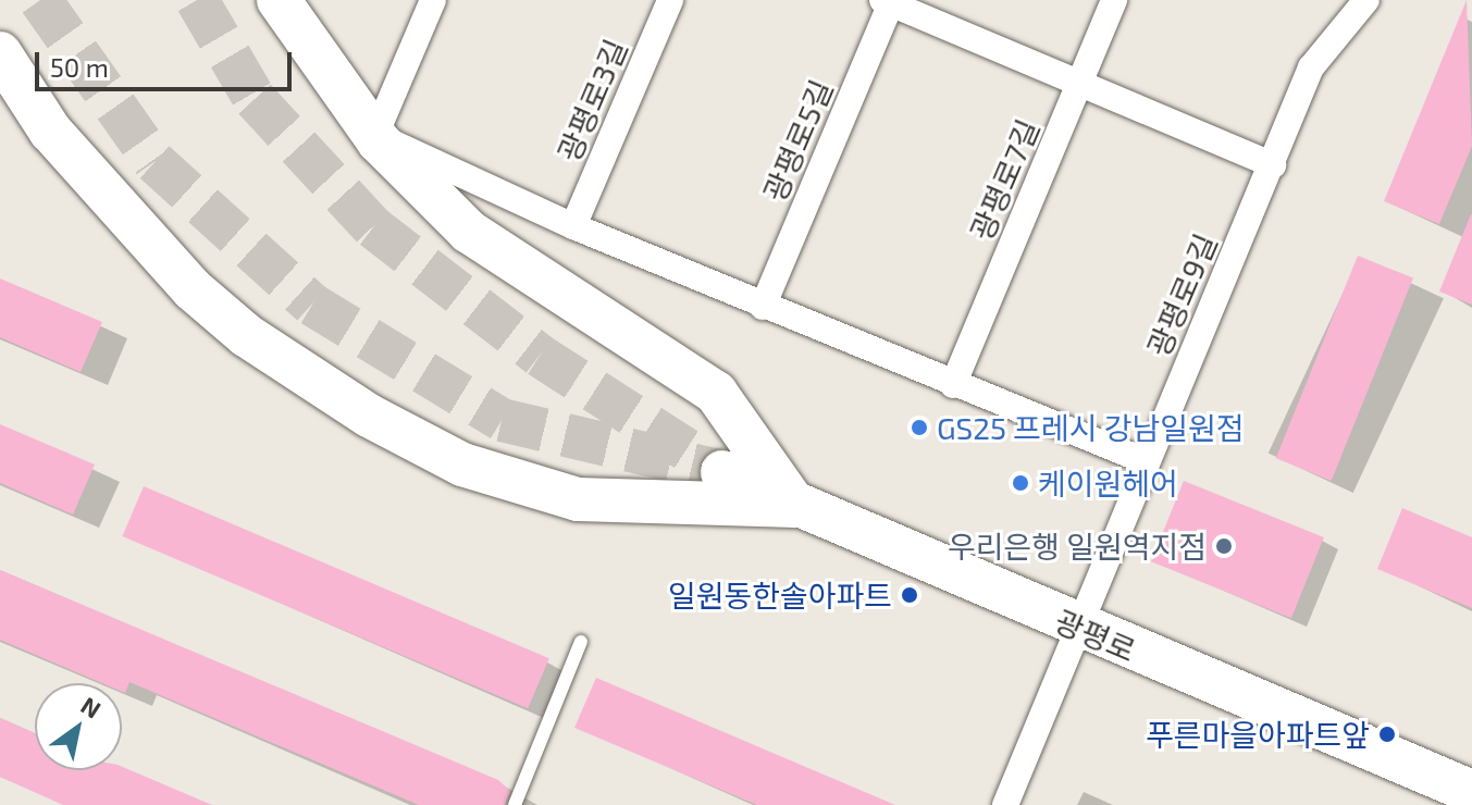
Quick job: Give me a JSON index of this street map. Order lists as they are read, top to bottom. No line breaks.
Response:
{"streets":{"main road":["광평로"],"street":["광평로3길","광평로5길","광평로7길","광평로9길"]},"crossings":[["광평로9길","광평로"]],"places":["GS25 프레시 강남일원점","케이원헤어","우리은행 일원역지점","일원동한솔아파트","푸른마을아파트앞"],"scale_bar":"50 m","north":"top right"}
